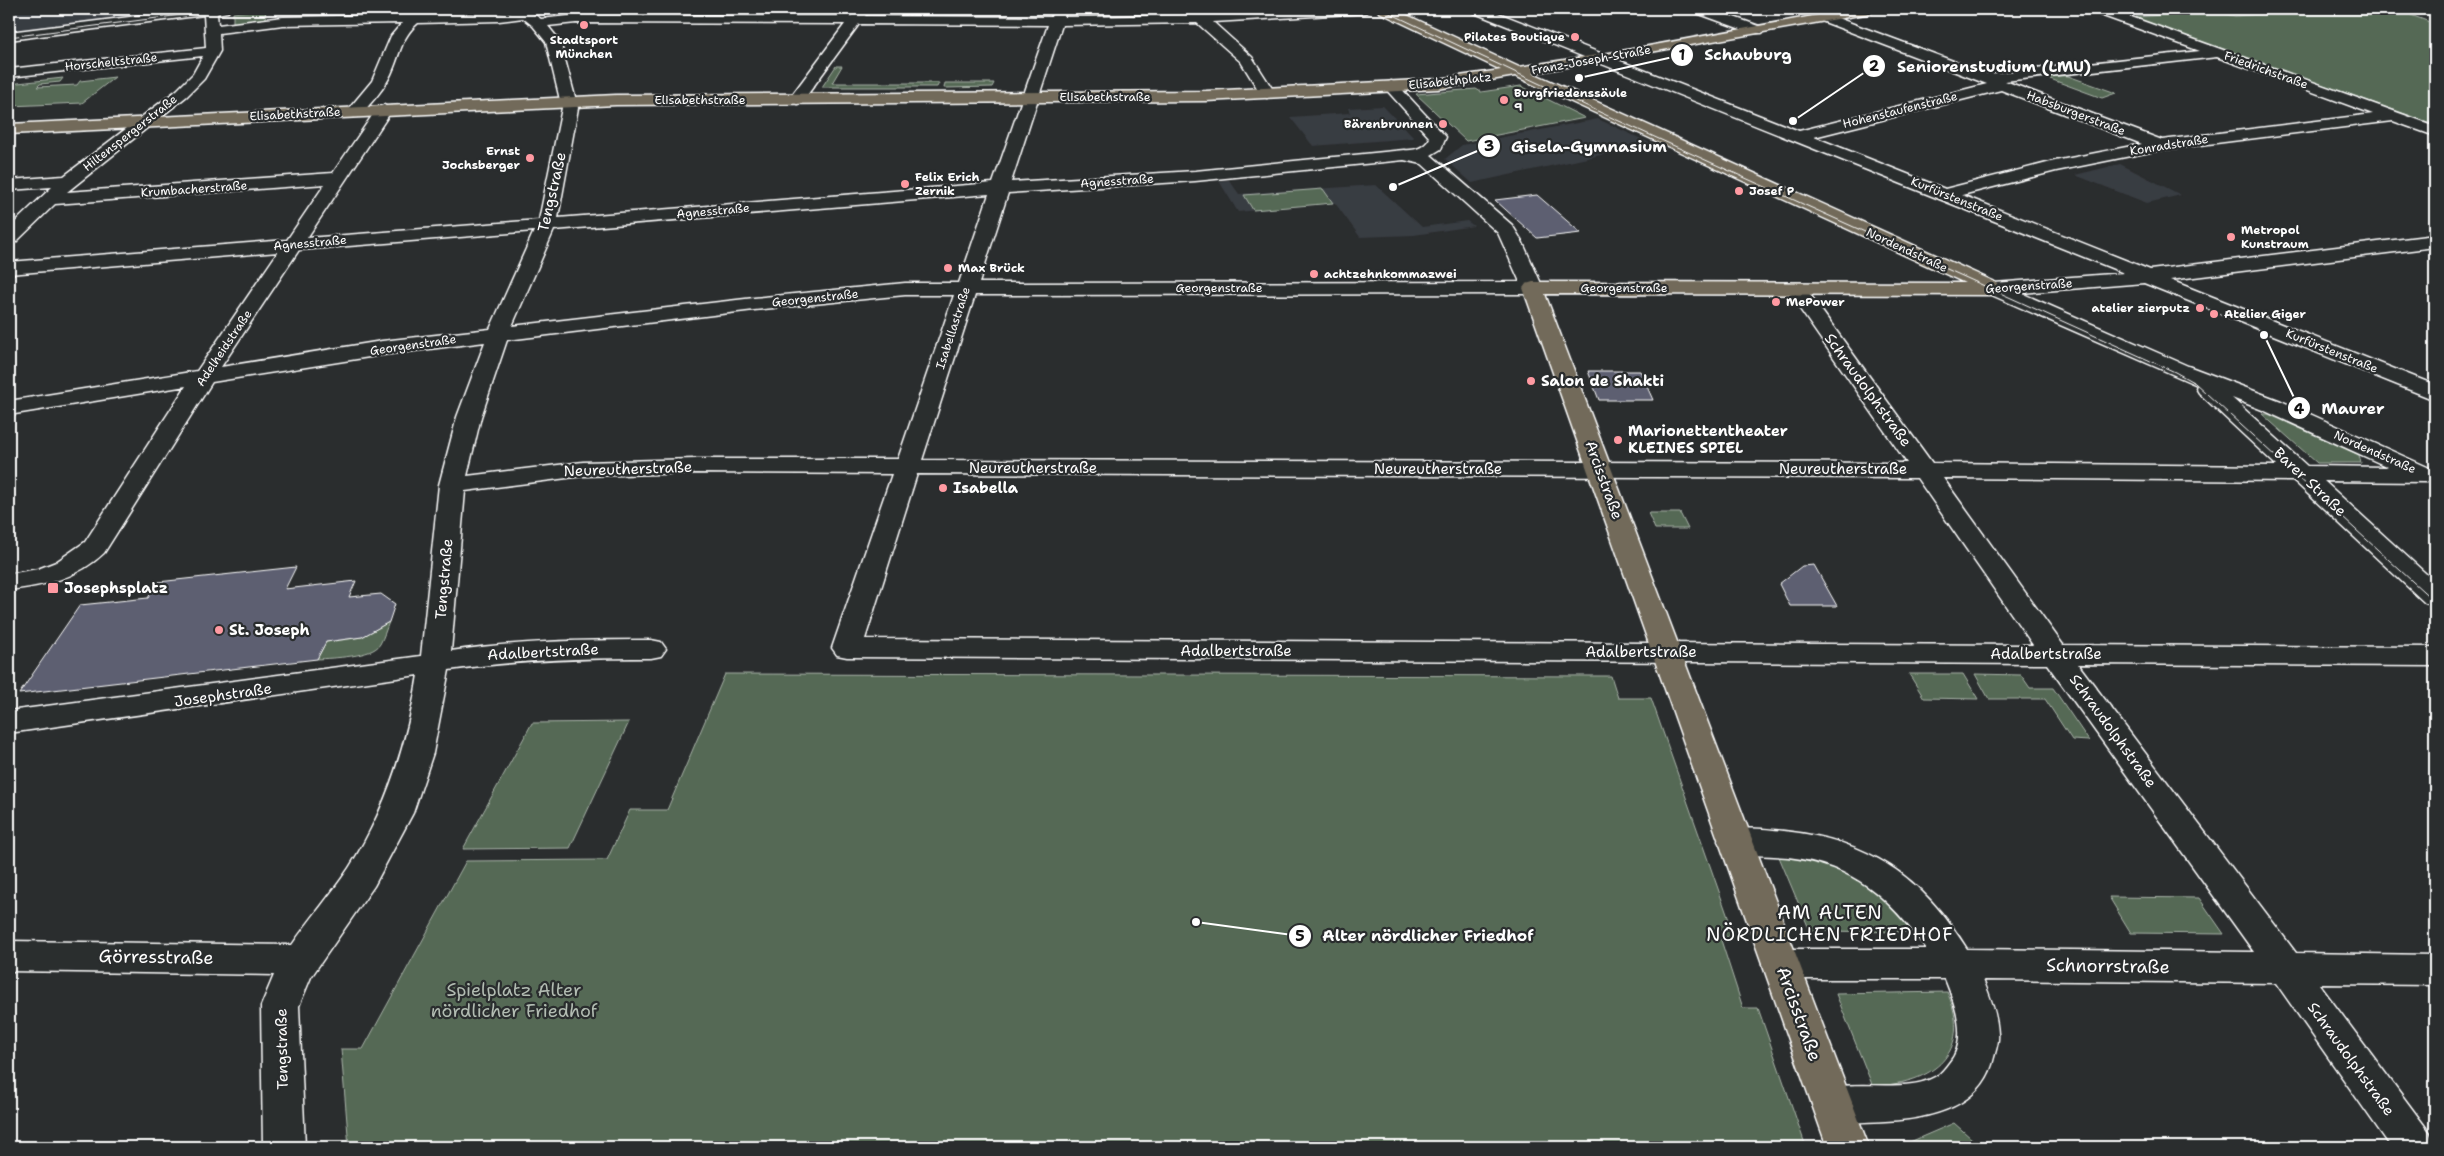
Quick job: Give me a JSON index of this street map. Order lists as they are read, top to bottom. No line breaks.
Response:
{"streets":{"main road":["Franz-Joseph-Straße","Elisabethplatz","Elisabethstraße","Nordendstraße","Georgenstraße","Arcisstraße"],"street":["Horscheltstraße","Friedrichstraße","Hohenstaufenstraße","Habsburgerstraße","Hiltenspergerstraße","Konradstraße","Agnesstraße","Krumbacherstraße","Tengstraße","Kurfürstenstraße","Isabellastraße","Adelheidstraße","Schraudolphstraße","Neureutherstraße","Barer Straße","Adalbertstraße","Josephstraße","Görresstraße","Schnorrstraße"]},"crossings":[["Franz-Joseph-Straße","Elisabethplatz"],["Franz-Joseph-Straße","Habsburgerstraße"],["Franz-Joseph-Straße","Kurfürstenstraße"],["Franz-Joseph-Straße","Nordendstraße"],["Horscheltstraße","Hiltenspergerstraße"],["Friedrichstraße","Konradstraße"],["Elisabethplatz","Elisabethstraße"],["Elisabethplatz","Agnesstraße"],["Elisabethplatz","Nordendstraße"],["Elisabethplatz","Arcisstraße"],["Elisabethstraße","Hiltenspergerstraße"],["Elisabethstraße","Tengstraße"],["Elisabethstraße","Isabellastraße"],["Elisabethstraße","Adelheidstraße"],["Hohenstaufenstraße","Habsburgerstraße"],["Hohenstaufenstraße","Kurfürstenstraße"],["Habsburgerstraße","Konradstraße"],["Hiltenspergerstraße","Krumbacherstraße"],["Konradstraße","Kurfürstenstraße"],["Agnesstraße","Tengstraße"],["Agnesstraße","Isabellastraße"],["Agnesstraße","Adelheidstraße"],["Agnesstraße","Arcisstraße"],["Krumbacherstraße","Adelheidstraße"],["Tengstraße","Georgenstraße"],["Tengstraße","Neureutherstraße"],["Tengstraße","Adalbertstraße"],["Tengstraße","Josephstraße"],["Tengstraße","Görresstraße"],["Kurfürstenstraße","Georgenstraße"],["Nordendstraße","Georgenstraße"],["Nordendstraße","Neureutherstraße"],["Nordendstraße","Barer Straße"],["Georgenstraße","Isabellastraße"],["Georgenstraße","Adelheidstraße"],["Georgenstraße","Schraudolphstraße"],["Georgenstraße","Arcisstraße"],["Isabellastraße","Neureutherstraße"],["Isabellastraße","Adalbertstraße"],["Schraudolphstraße","Neureutherstraße"],["Schraudolphstraße","Adalbertstraße"],["Schraudolphstraße","Schnorrstraße"],["Neureutherstraße","Arcisstraße"],["Neureutherstraße","Barer Straße"],["Arcisstraße","Adalbertstraße"],["Arcisstraße","Schnorrstraße"],["Adalbertstraße","Josephstraße"]],"districts":["AM ALTEN NÖRDLICHEN FRIEDHOF"],"parks":["Spielplatz Alter nördlicher Friedhof"],"places":{"other":["Stadtsport München","Pilates Boutique","Schauburg","Burgfriedenssäule 9","Seniorenstudium (LMU)","Bärenbrunnen","Ernst Jochsberger","Felix Erich Zernik","Gisela-Gymnasium","Josef P","Metropol Kunstraum","Max Brück","achtzehnkommazwei","MePower","atelier zierputz","Atelier Giger","Maurer","Salon de Shakti","Marionettentheater KLEINES SPIEL","Isabella","St. Joseph","Alter nördlicher Friedhof"],"transit":["Josephsplatz"]}}
